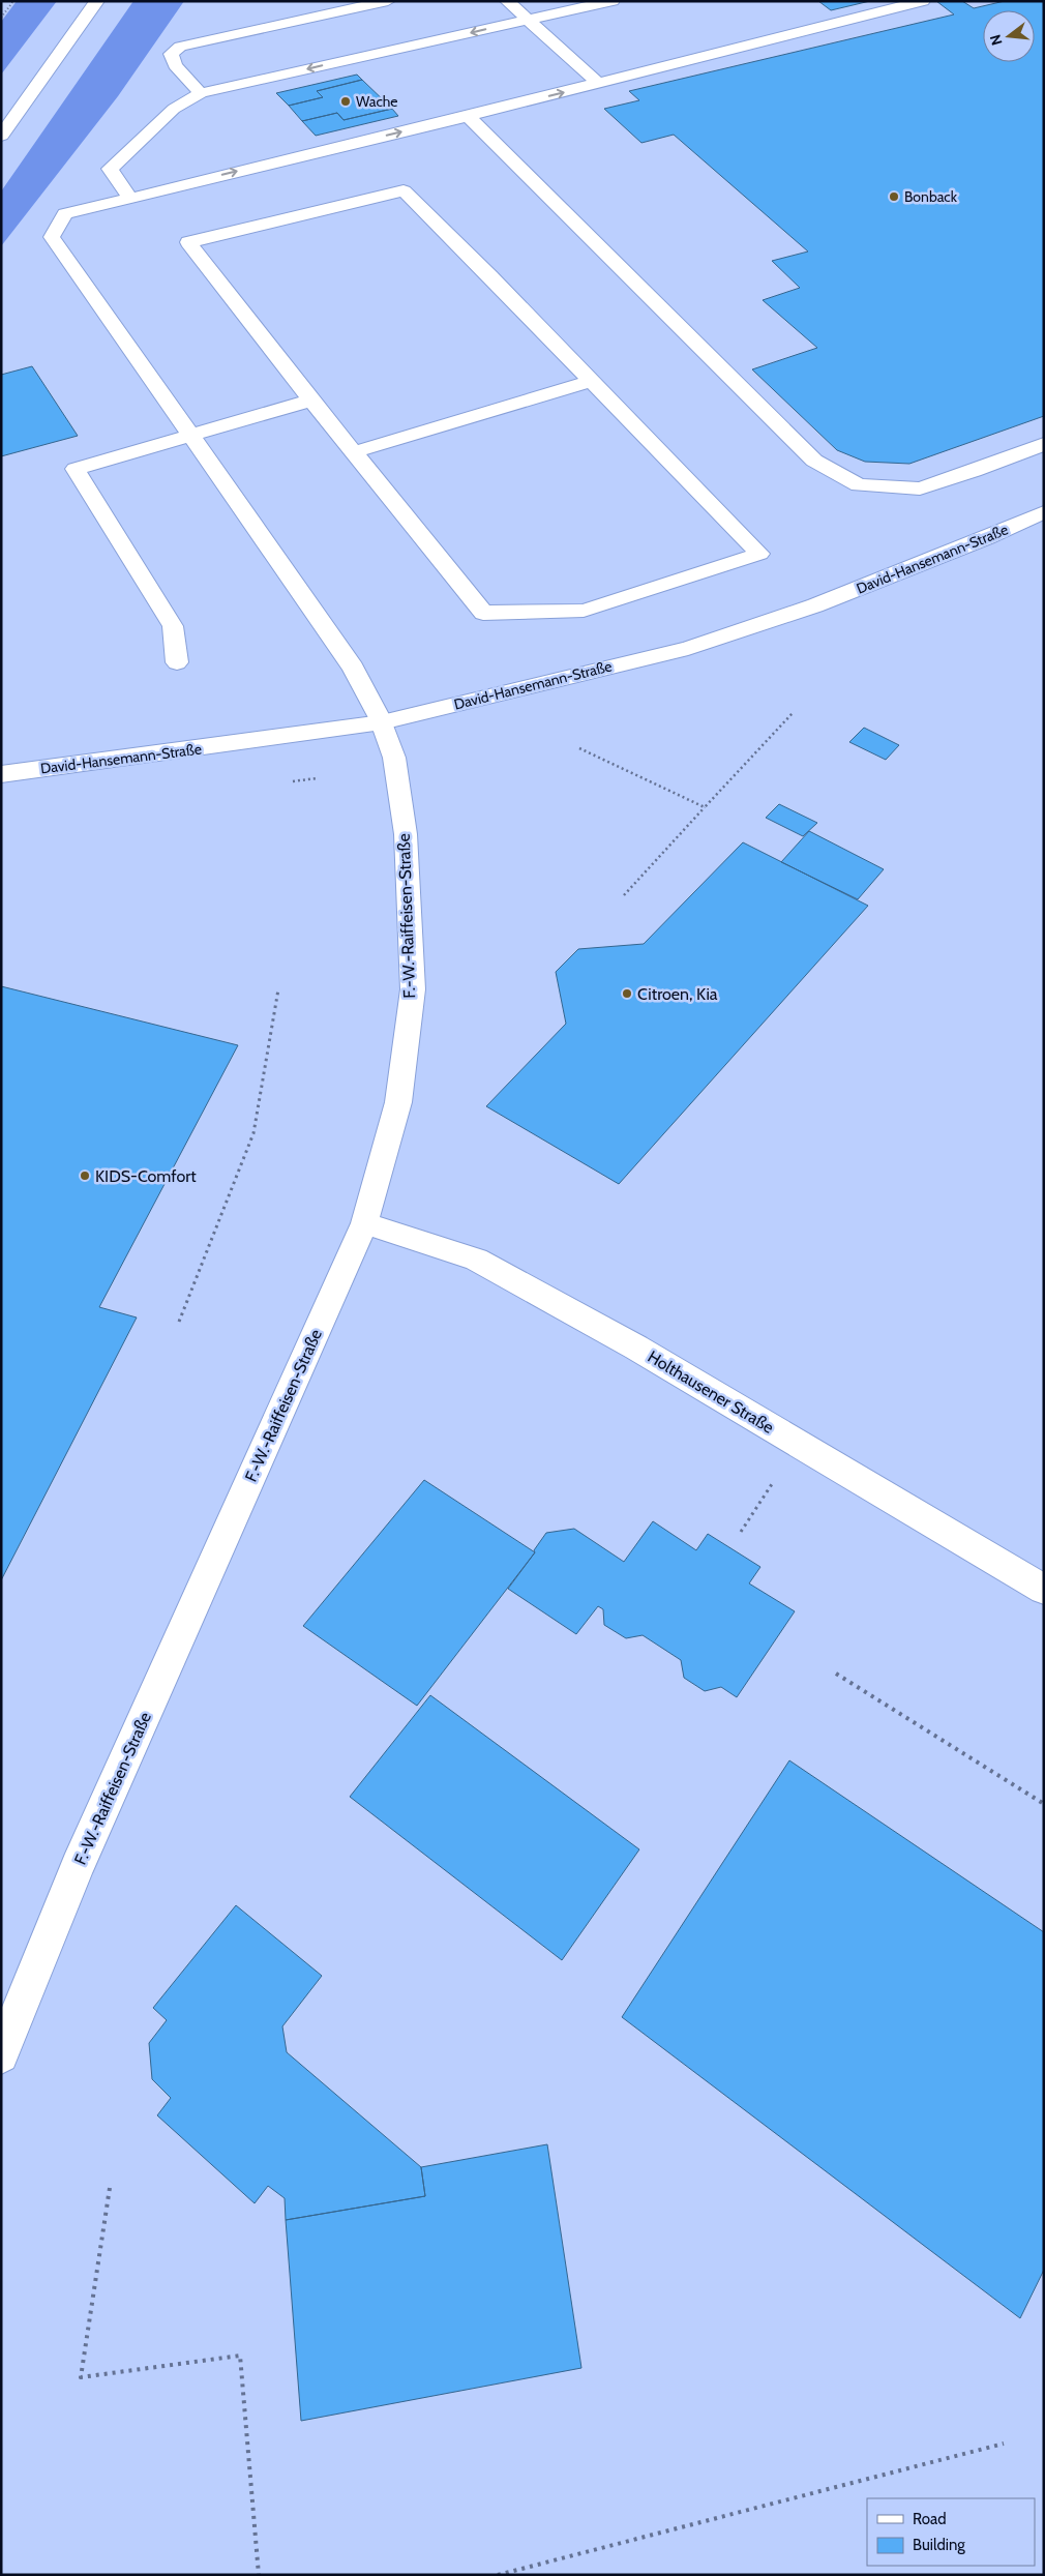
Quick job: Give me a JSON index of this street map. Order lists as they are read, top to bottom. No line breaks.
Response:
{"streets":{"street":["David-Hansemann-Straße","F.-W.-Raiffeisen-Straße","Holthausener Straße"]},"crossings":[["David-Hansemann-Straße","F.-W.-Raiffeisen-Straße"],["F.-W.-Raiffeisen-Straße","Holthausener Straße"]],"places":["Wache","Bonback","Citroen, Kia","KIDS-Comfort"],"legend":["Road","Building"],"north":"left"}
